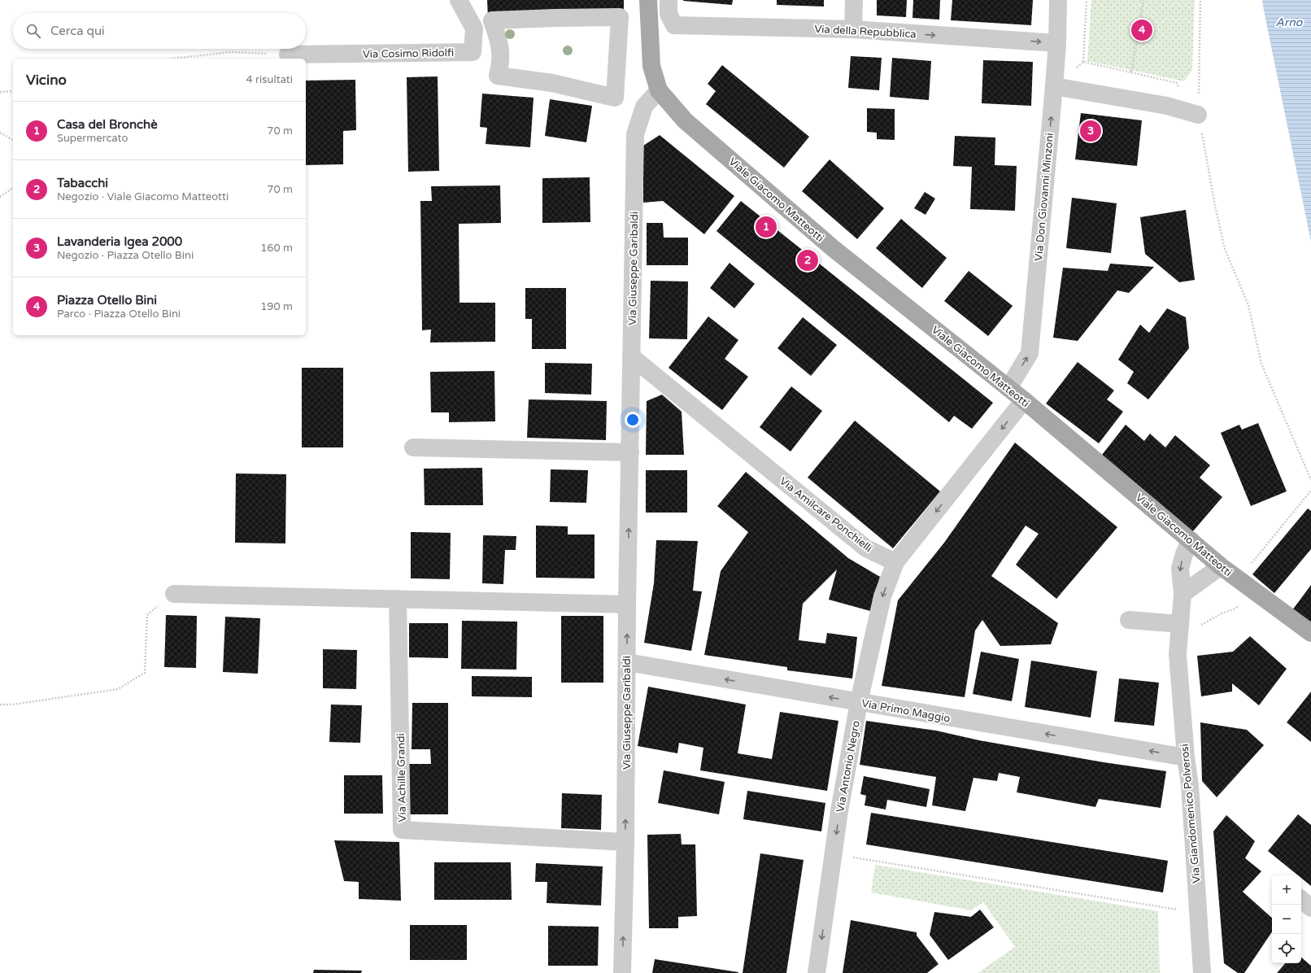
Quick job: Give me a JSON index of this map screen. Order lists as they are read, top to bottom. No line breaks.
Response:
{"streets":{"main road":["Viale Giacomo Matteotti"],"street":["Via della Repubblica","Via Cosimo Ridolfi","Via Don Giovanni Minzoni","Via Giuseppe Garibaldi","Via Amilcare Ponchielli","Via Primo Maggio","Via Antonio Negro","Via Achille Grandi","Via Giandomenico Polverosi"]},"crossings":[["Via della Repubblica","Via Don Giovanni Minzoni"],["Via Don Giovanni Minzoni","Viale Giacomo Matteotti"],["Viale Giacomo Matteotti","Via Giuseppe Garibaldi"],["Viale Giacomo Matteotti","Via Giandomenico Polverosi"],["Via Giuseppe Garibaldi","Via Amilcare Ponchielli"],["Via Giuseppe Garibaldi","Via Primo Maggio"],["Via Giuseppe Garibaldi","Via Achille Grandi"],["Via Amilcare Ponchielli","Via Antonio Negro"],["Via Primo Maggio","Via Antonio Negro"],["Via Primo Maggio","Via Giandomenico Polverosi"]],"one_way":["Via della Repubblica","Via Don Giovanni Minzoni","Via Giuseppe Garibaldi","Via Primo Maggio","Via Antonio Negro"],"water":["Arno"],"page":{"search":"Cerca qui","pins":["4","3","1","2"],"heading":["Vicino","4 risultati"],"list":[{"mark":"1","name":"Casa del Bronchè","note":"Supermercato","value":"70 m"},{"mark":"2","name":"Tabacchi","note":"Negozio · Viale Giacomo Matteotti","value":"70 m"},{"mark":"3","name":"Lavanderia Igea 2000","note":"Negozio · Piazza Otello Bini","value":"160 m"},{"mark":"4","name":"Piazza Otello Bini","note":"Parco · Piazza Otello Bini","value":"190 m"}],"map_buttons":["+","−"]}}
